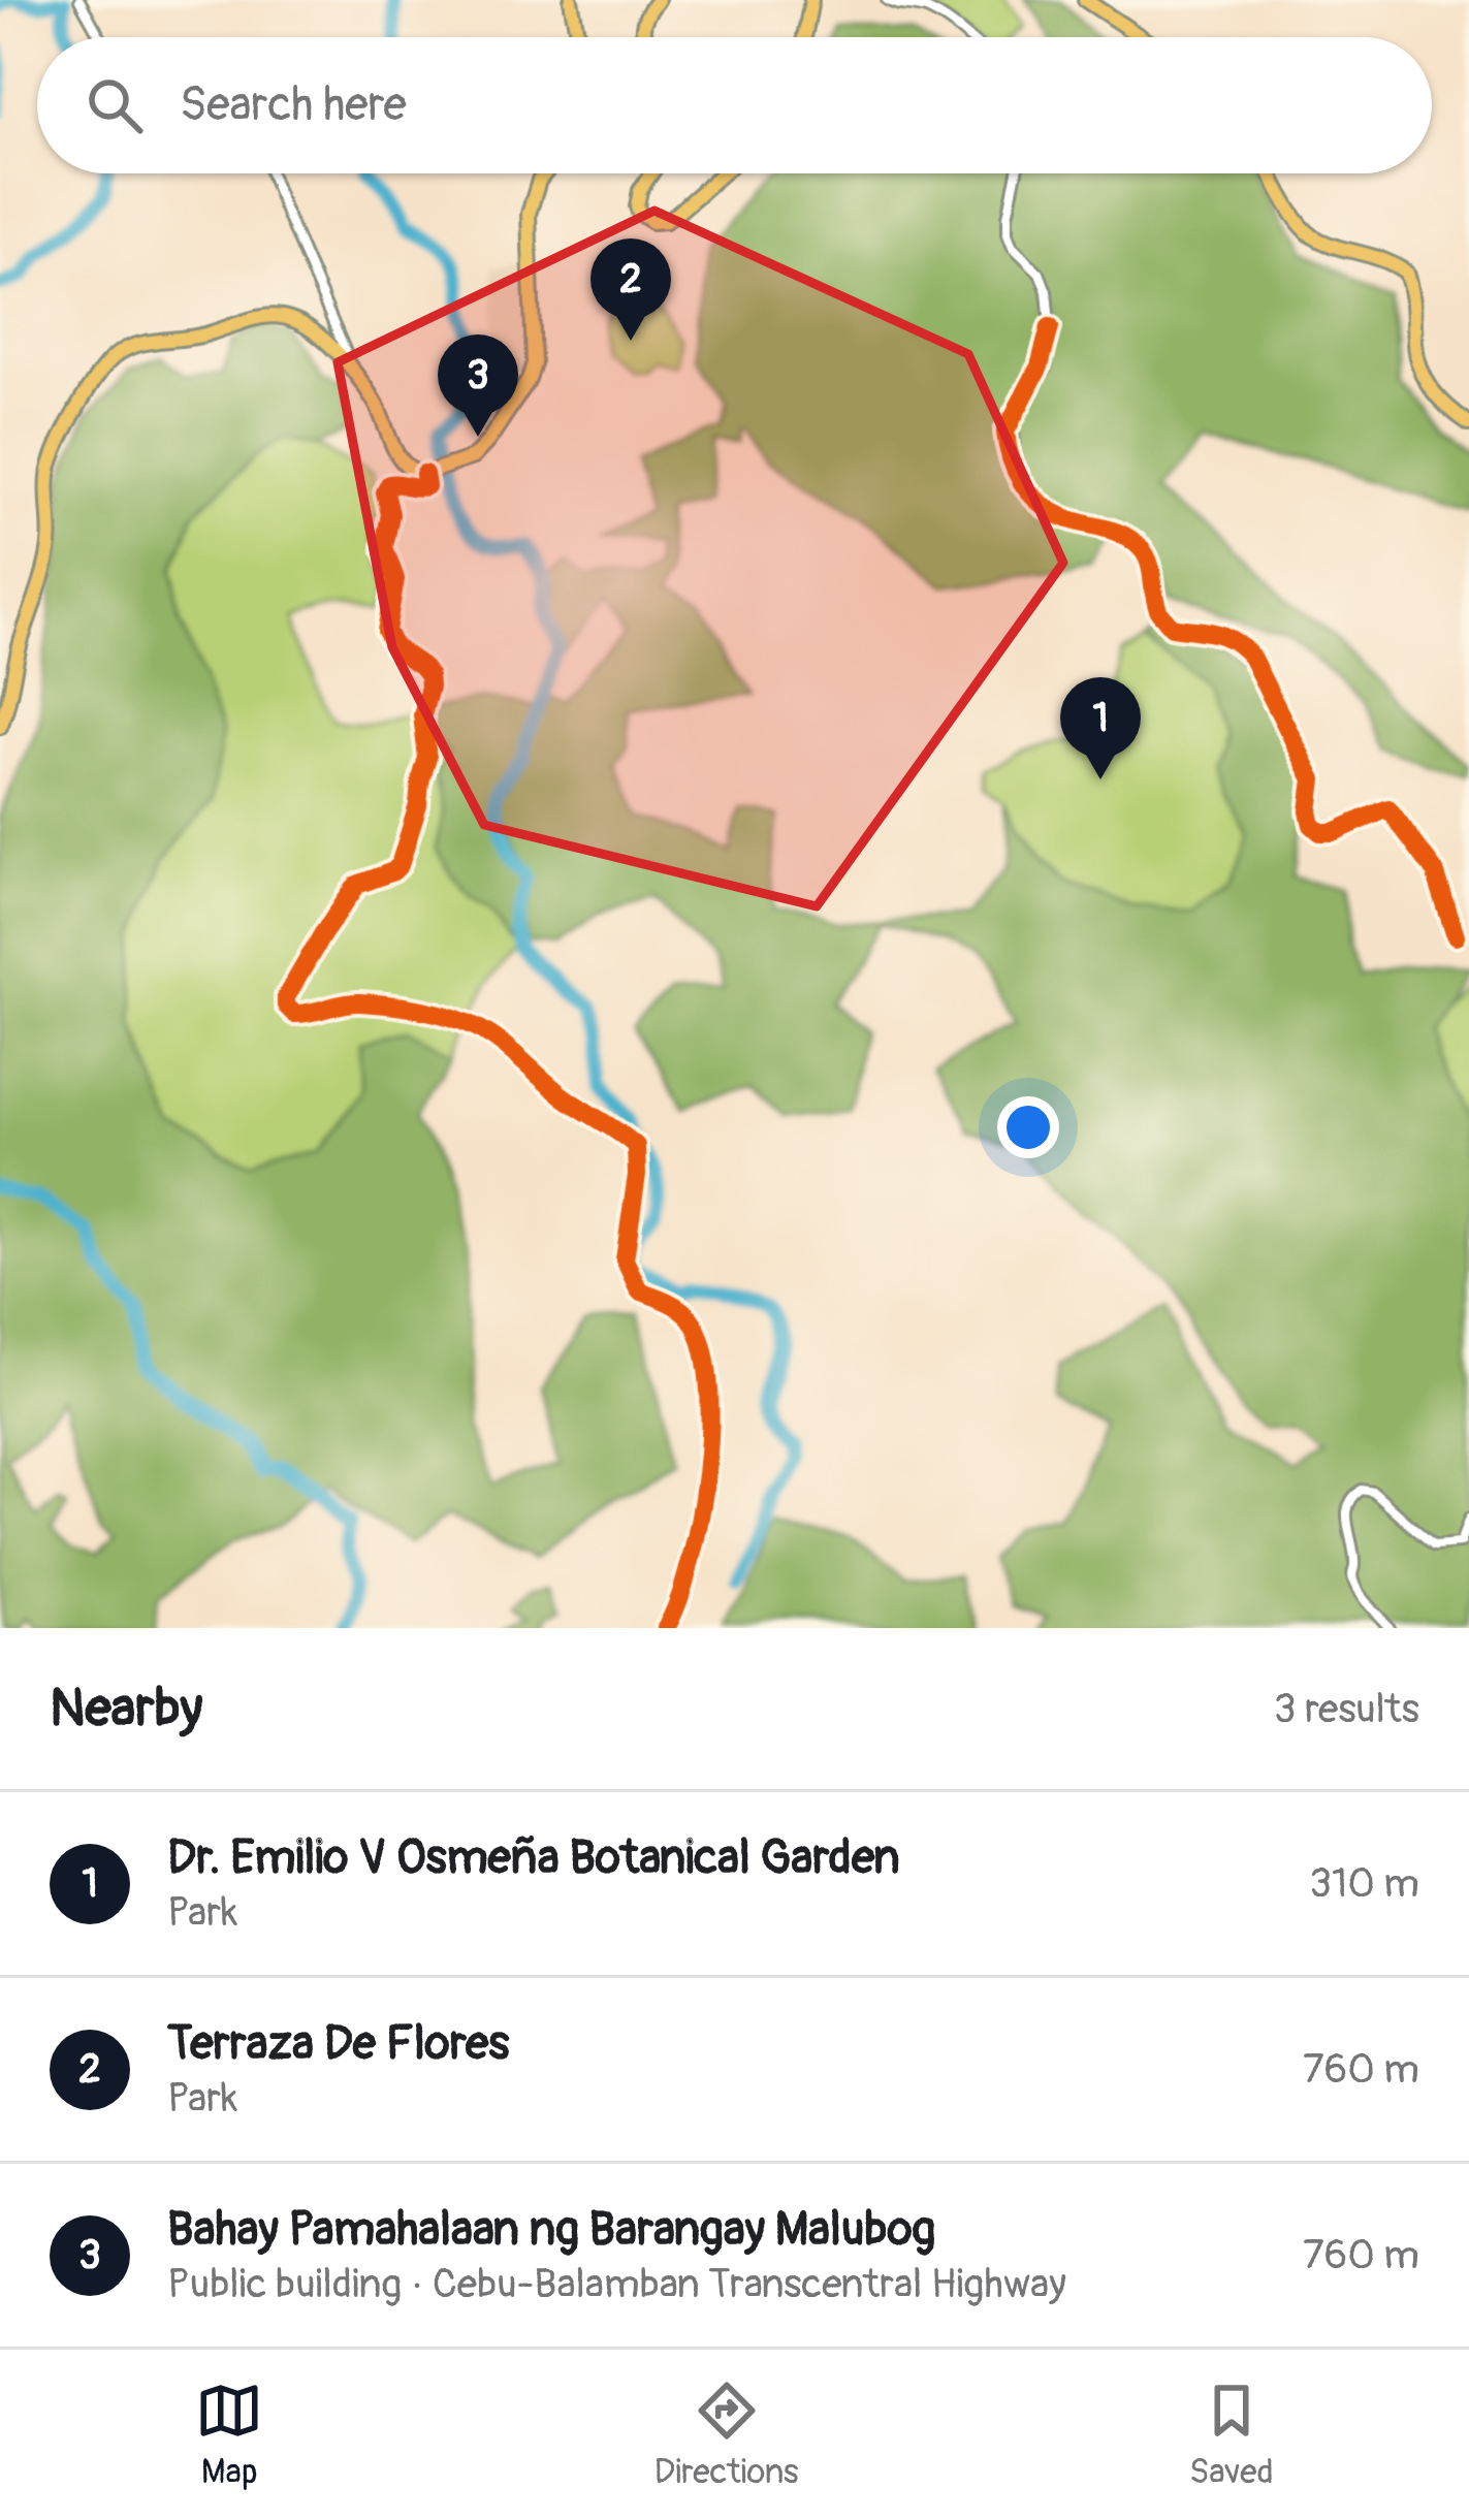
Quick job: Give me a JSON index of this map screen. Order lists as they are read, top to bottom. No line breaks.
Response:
{"page":{"search":"Search here","pins":["2","3","1"],"heading":["Nearby","3 results"],"list":[{"mark":"1","name":"Dr. Emilio V Osmeña Botanical Garden","note":"Park","value":"310 m"},{"mark":"2","name":"Terraza De Flores","note":"Park","value":"760 m"},{"mark":"3","name":"Bahay Pamahalaan ng Barangay Malubog","note":"Public building · Cebu-Balamban Transcentral Highway","value":"760 m"}],"nav":["Map","Directions","Saved"]}}
